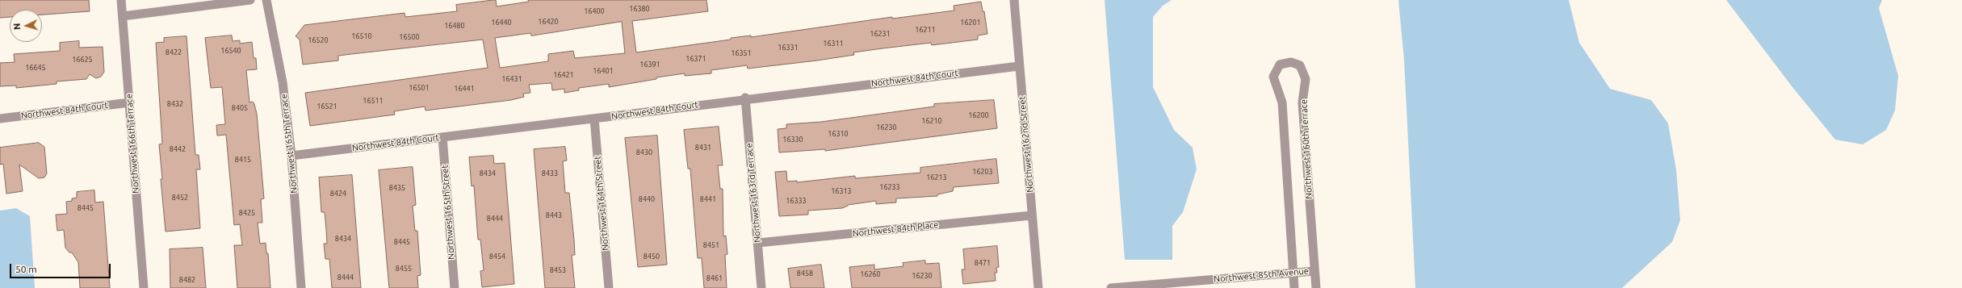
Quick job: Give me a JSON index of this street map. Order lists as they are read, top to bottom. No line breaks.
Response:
{"streets":{"street":["Northwest 84th Court","Northwest 166th Terrace","Northwest 165th Terrace","Northwest 162nd Street","Northwest 160th Terrace","Northwest 163rd Terrace","Northwest 164th Street","Northwest 165th Street","Northwest 84th Place","Northwest 85th Avenue"]},"crossings":[["Northwest 84th Court","Northwest 166th Terrace"],["Northwest 84th Court","Northwest 165th Terrace"],["Northwest 84th Court","Northwest 162nd Street"],["Northwest 84th Court","Northwest 163rd Terrace"],["Northwest 84th Court","Northwest 164th Street"],["Northwest 84th Court","Northwest 165th Street"],["Northwest 162nd Street","Northwest 84th Place"],["Northwest 160th Terrace","Northwest 85th Avenue"],["Northwest 163rd Terrace","Northwest 84th Place"]],"house_numbers":["16380","16400","16420","16440","16201","16480","16211","16231","16510","16500","16520","16311","16331","16540","8422","16351","16371","16625","16391","16645","16401","16421","16431","16501","16441","16511","8432","16521","8405","16200","16210","16230","16310","16330","8431","8442","8430","8415","16203","8434","8433","16213","16233","8435","16313","8424","8452","8440","8441","16333","8445","8425","8443","8444","8434","8445","8451","8454","8450","8471","8455","8453","8458","16260","16230","8444","8461","8482"],"scale_bar":"50 m","north":"left"}
